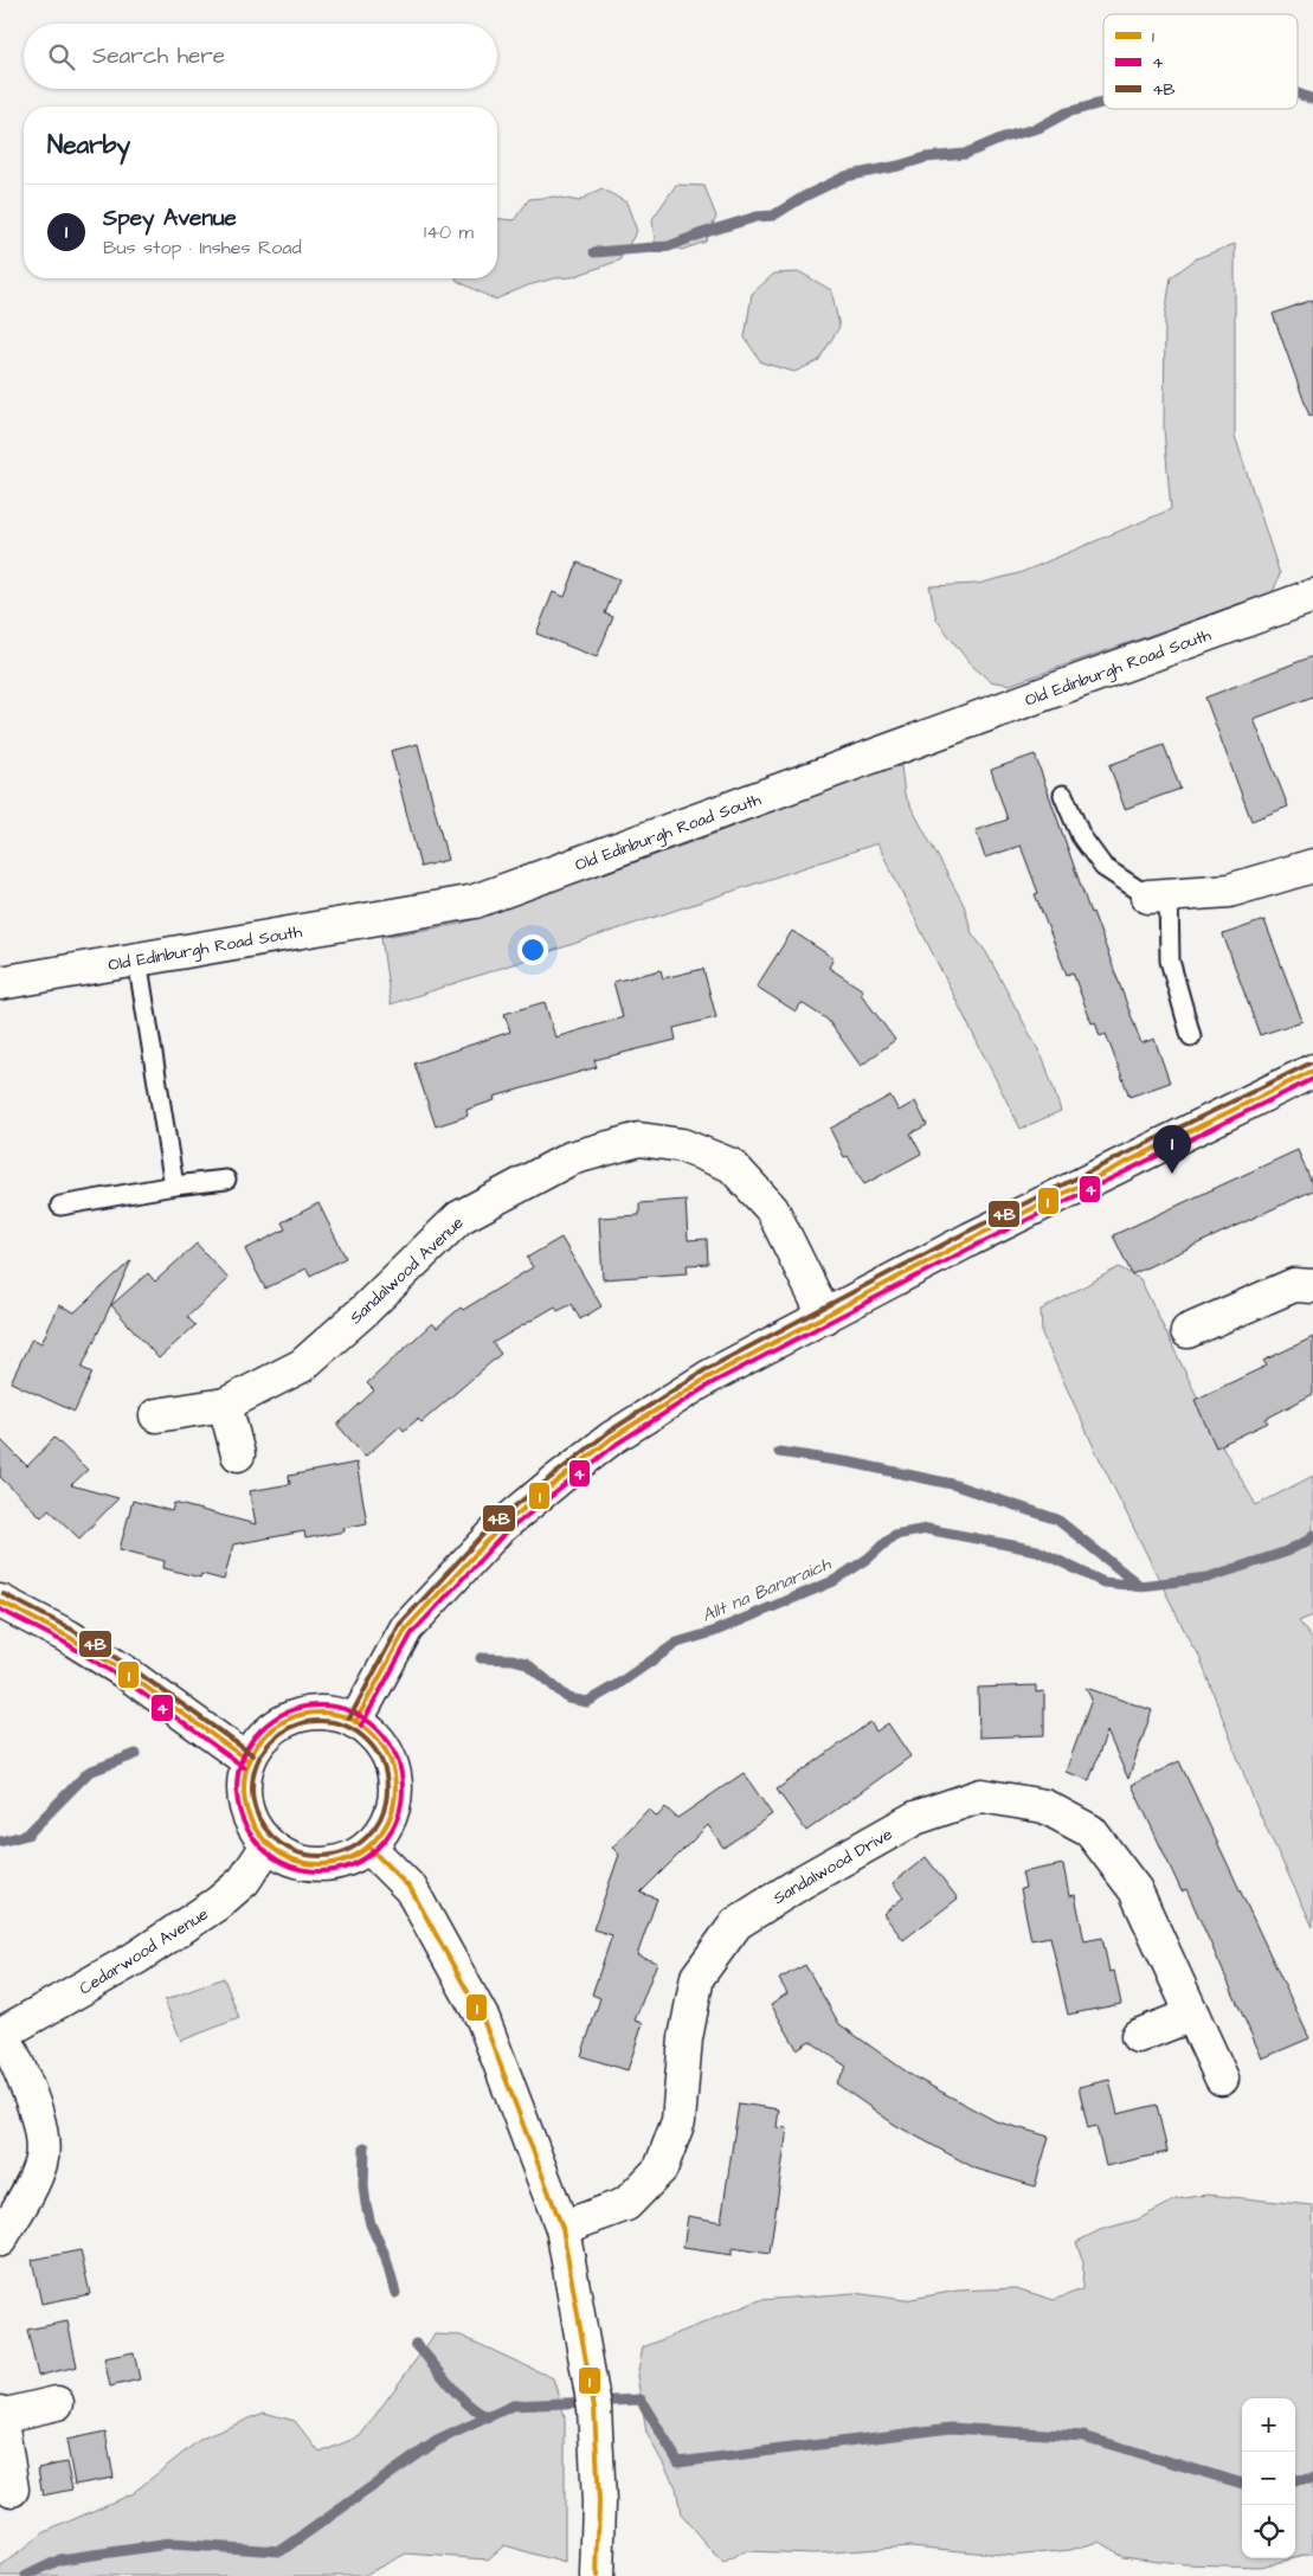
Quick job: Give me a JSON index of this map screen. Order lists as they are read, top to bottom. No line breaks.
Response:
{"streets":{"street":["Old Edinburgh Road South","Sandalwood Avenue","Sandalwood Drive","Cedarwood Avenue"]},"water":["Allt na Banaraich"],"lines":["transit line 4B","transit line 1","transit line 4"],"legend":["1","4","4B"],"page":{"search":"Search here","heading":"Nearby","list":[{"mark":"1","name":"Spey Avenue","note":"Bus stop · Inshes Road","value":"140 m"}],"pins":"1","map_buttons":["+","−"]}}
